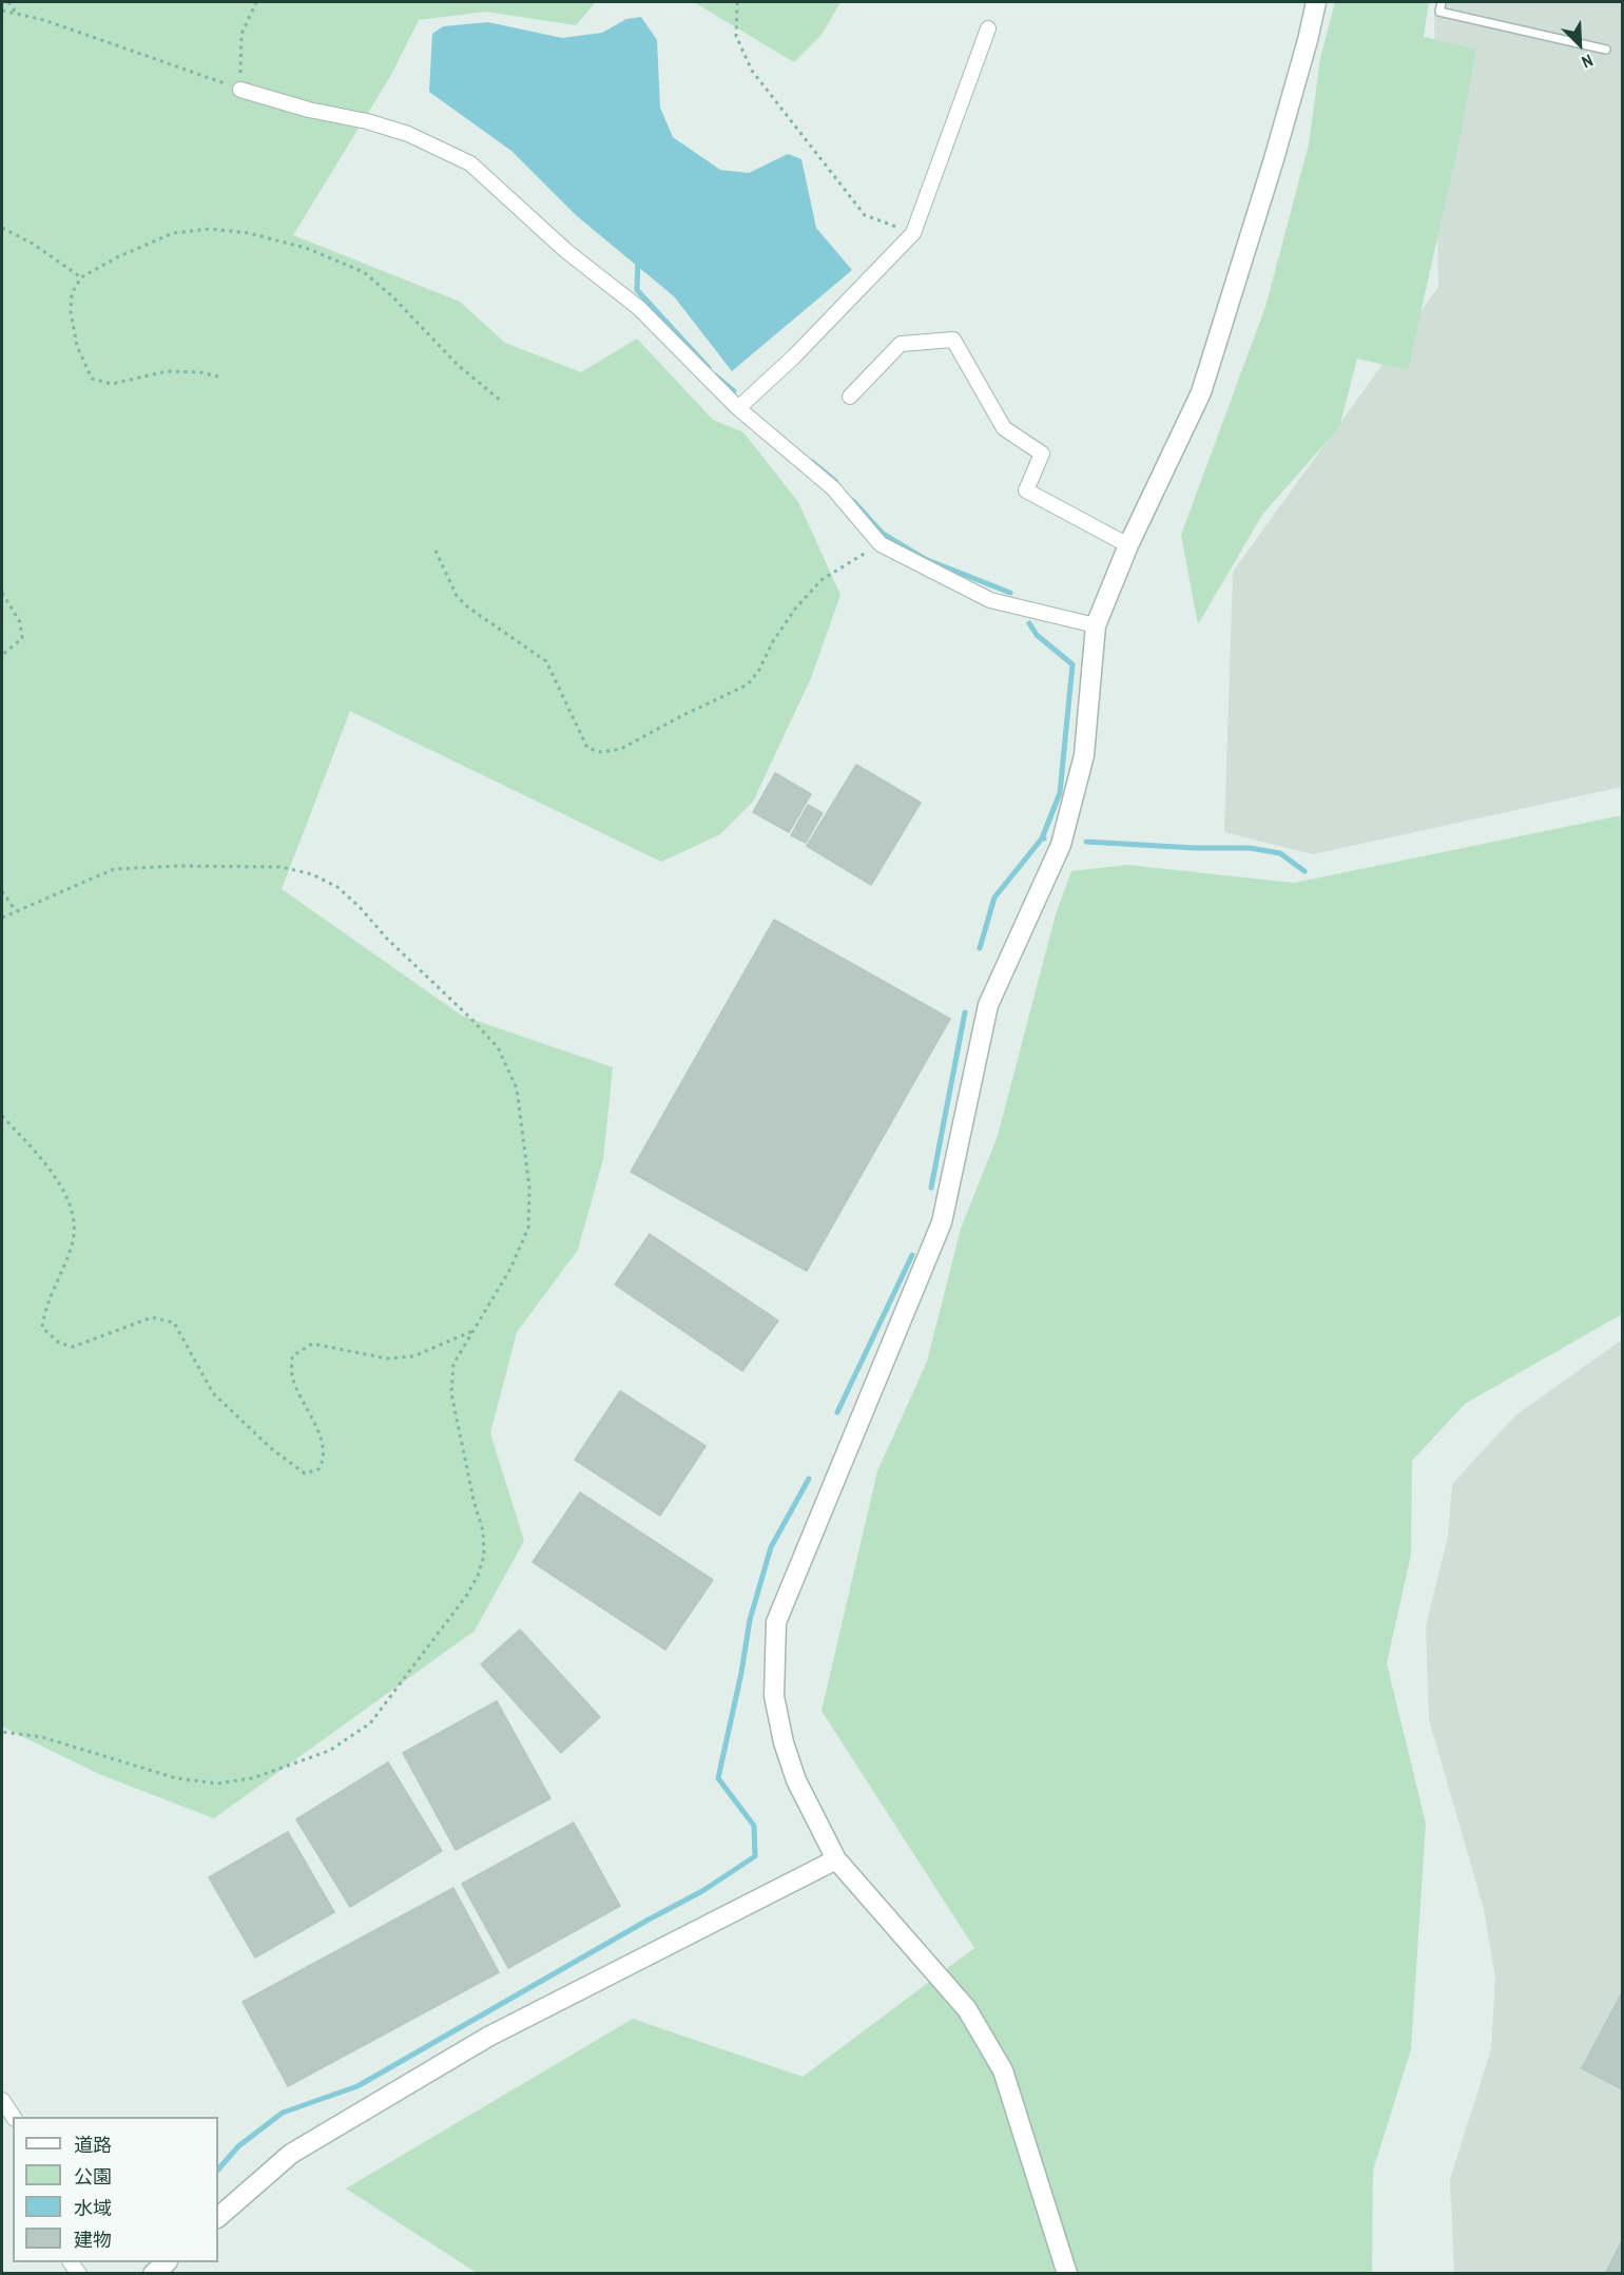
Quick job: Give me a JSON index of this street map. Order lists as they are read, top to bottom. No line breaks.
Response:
{"legend":["道路","公園","水域","建物"],"north":"bottom right"}
